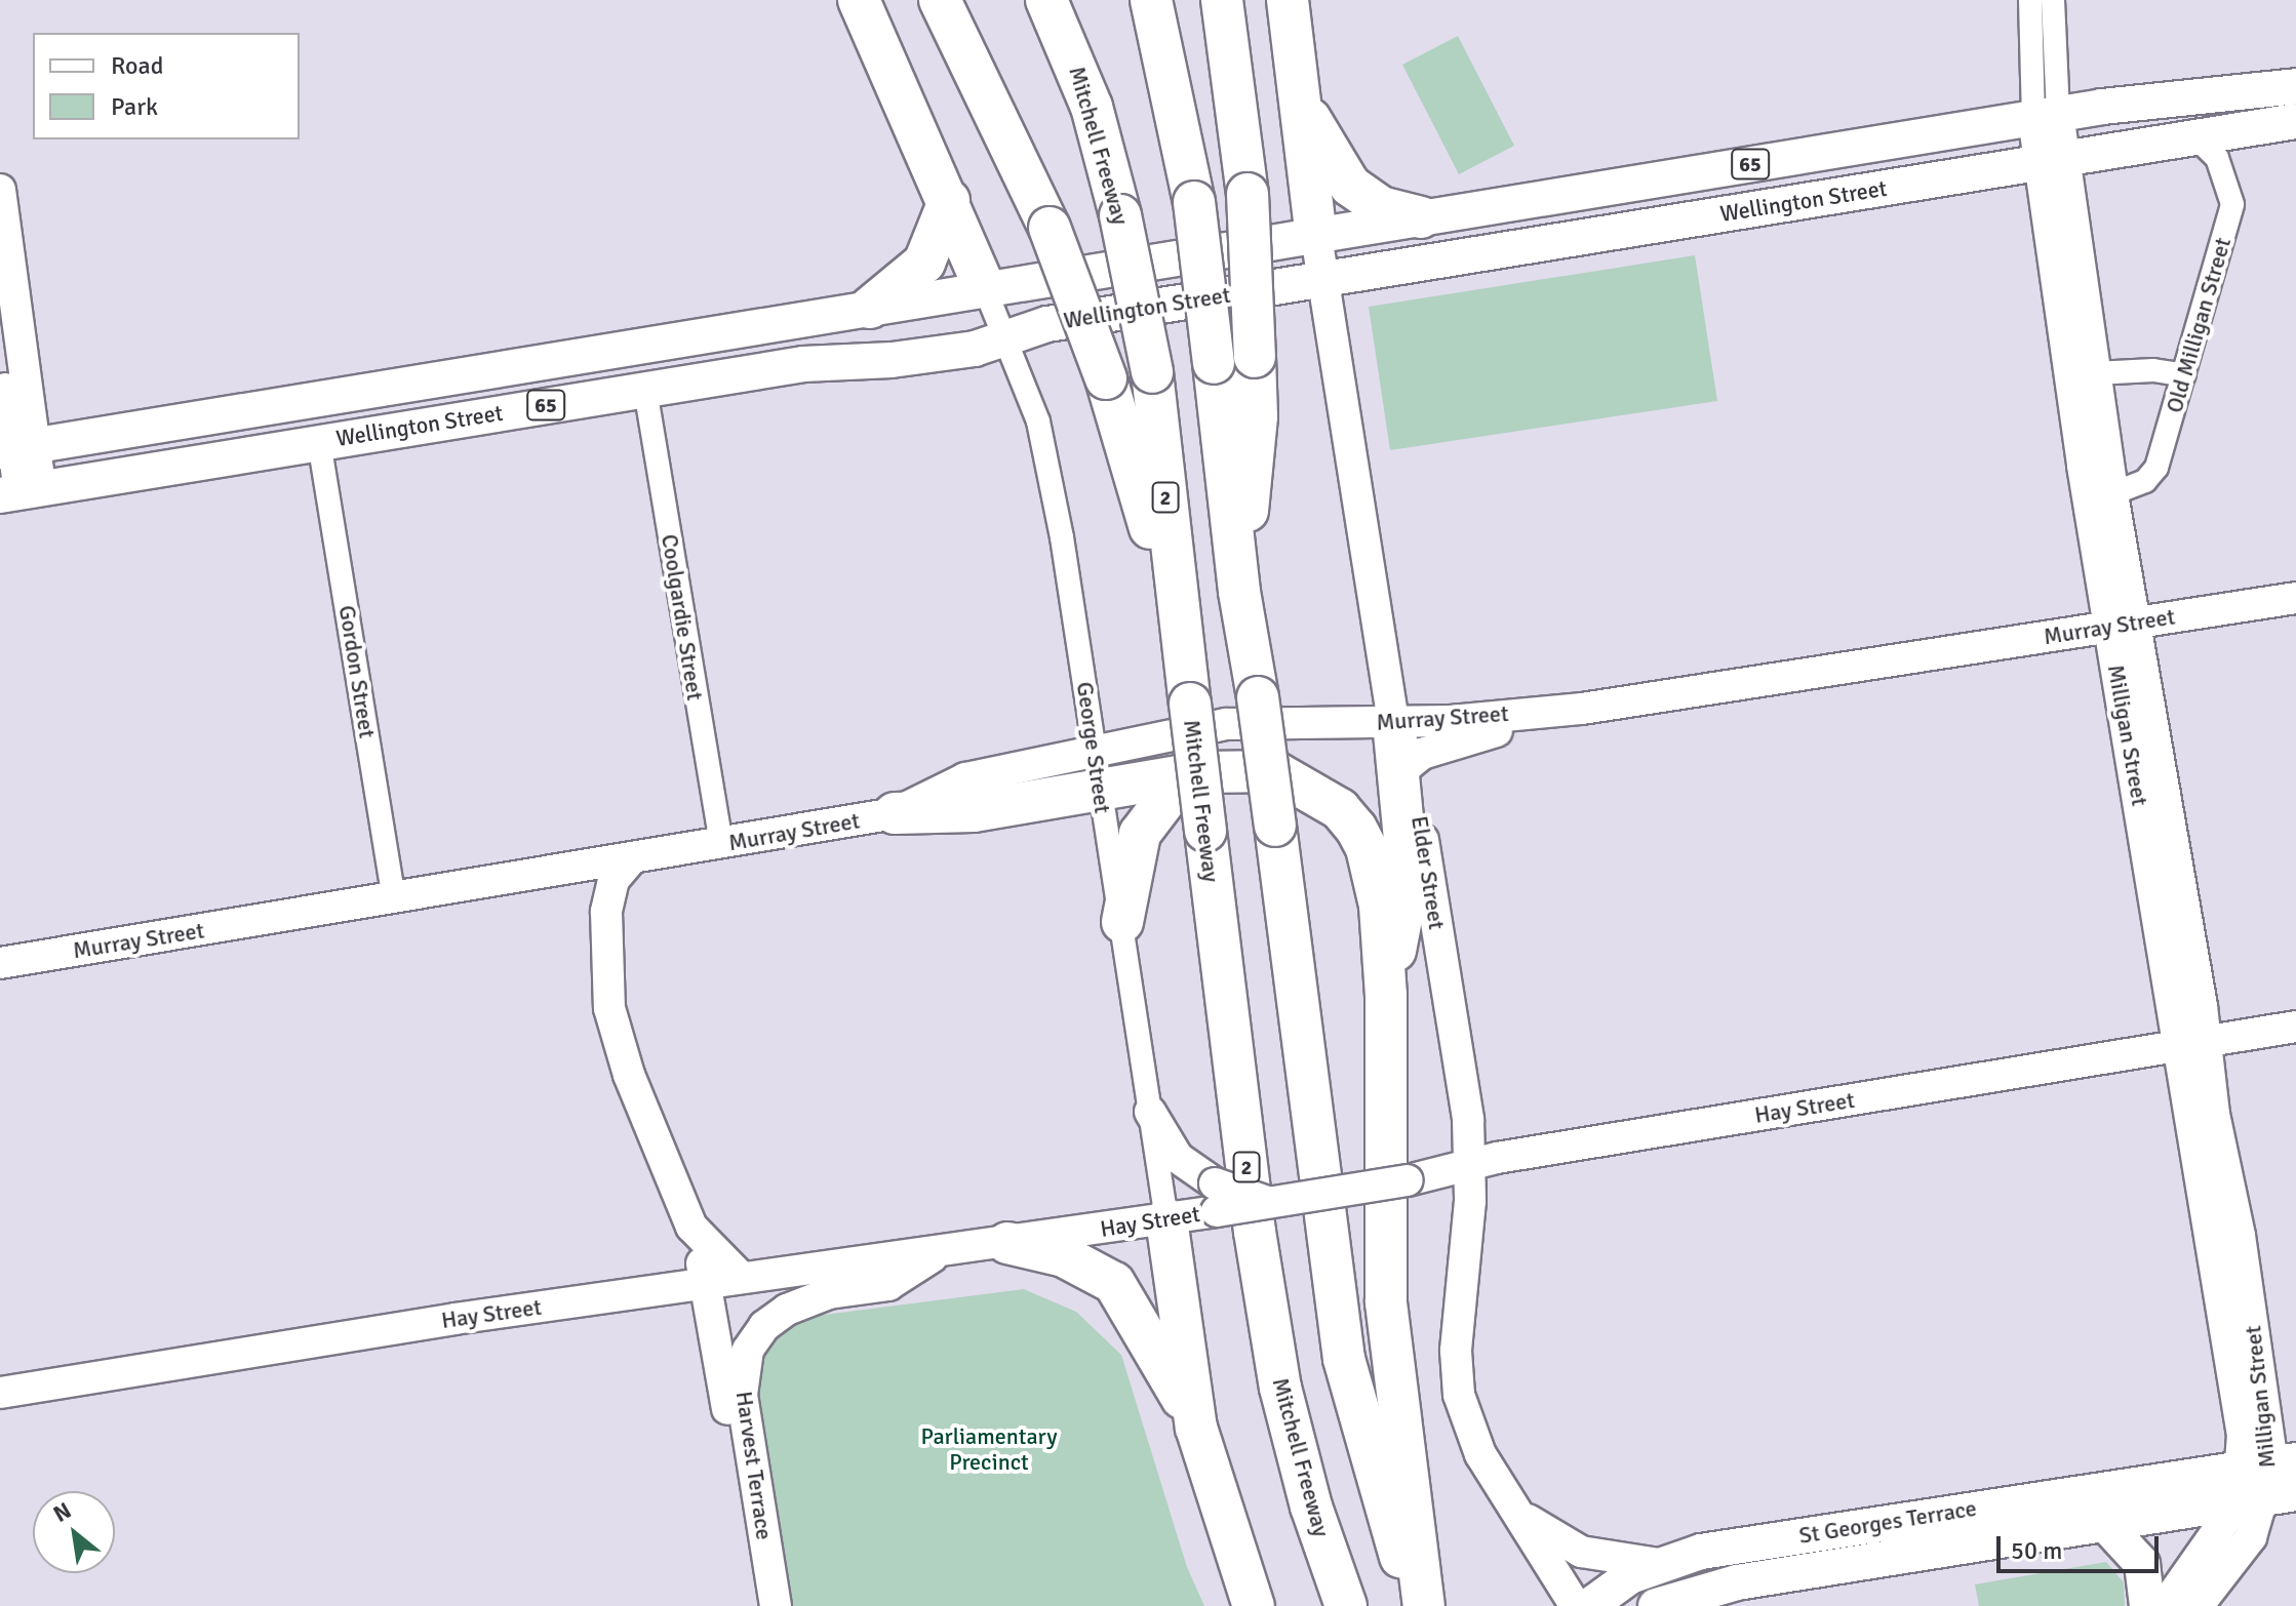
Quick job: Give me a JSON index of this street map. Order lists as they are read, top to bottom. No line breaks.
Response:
{"streets":{"highway":["Mitchell Freeway","2"],"main road":["65","Wellington Street","Murray Street","Milligan Street","Elder Street","Hay Street","Harvest Terrace","St Georges Terrace"],"street":["Old Milligan Street","Coolgardie Street","Gordon Street","George Street"]},"crossings":[["Wellington Street","Old Milligan Street"],["Wellington Street","Coolgardie Street"],["Wellington Street","Gordon Street"],["Wellington Street","Milligan Street"],["Wellington Street","George Street"],["Old Milligan Street","Milligan Street"],["Coolgardie Street","Murray Street"],["Murray Street","Gordon Street"],["Murray Street","Milligan Street"],["Murray Street","George Street"],["Murray Street","Elder Street"],["Murray Street","Harvest Terrace"],["Milligan Street","Hay Street"],["Milligan Street","St Georges Terrace"],["George Street","Hay Street"],["Elder Street","Hay Street"],["Elder Street","St Georges Terrace"],["Hay Street","Harvest Terrace"]],"parks":["Parliamentary Precinct"],"legend":["Road","Park"],"scale_bar":"50 m","north":"top left"}
